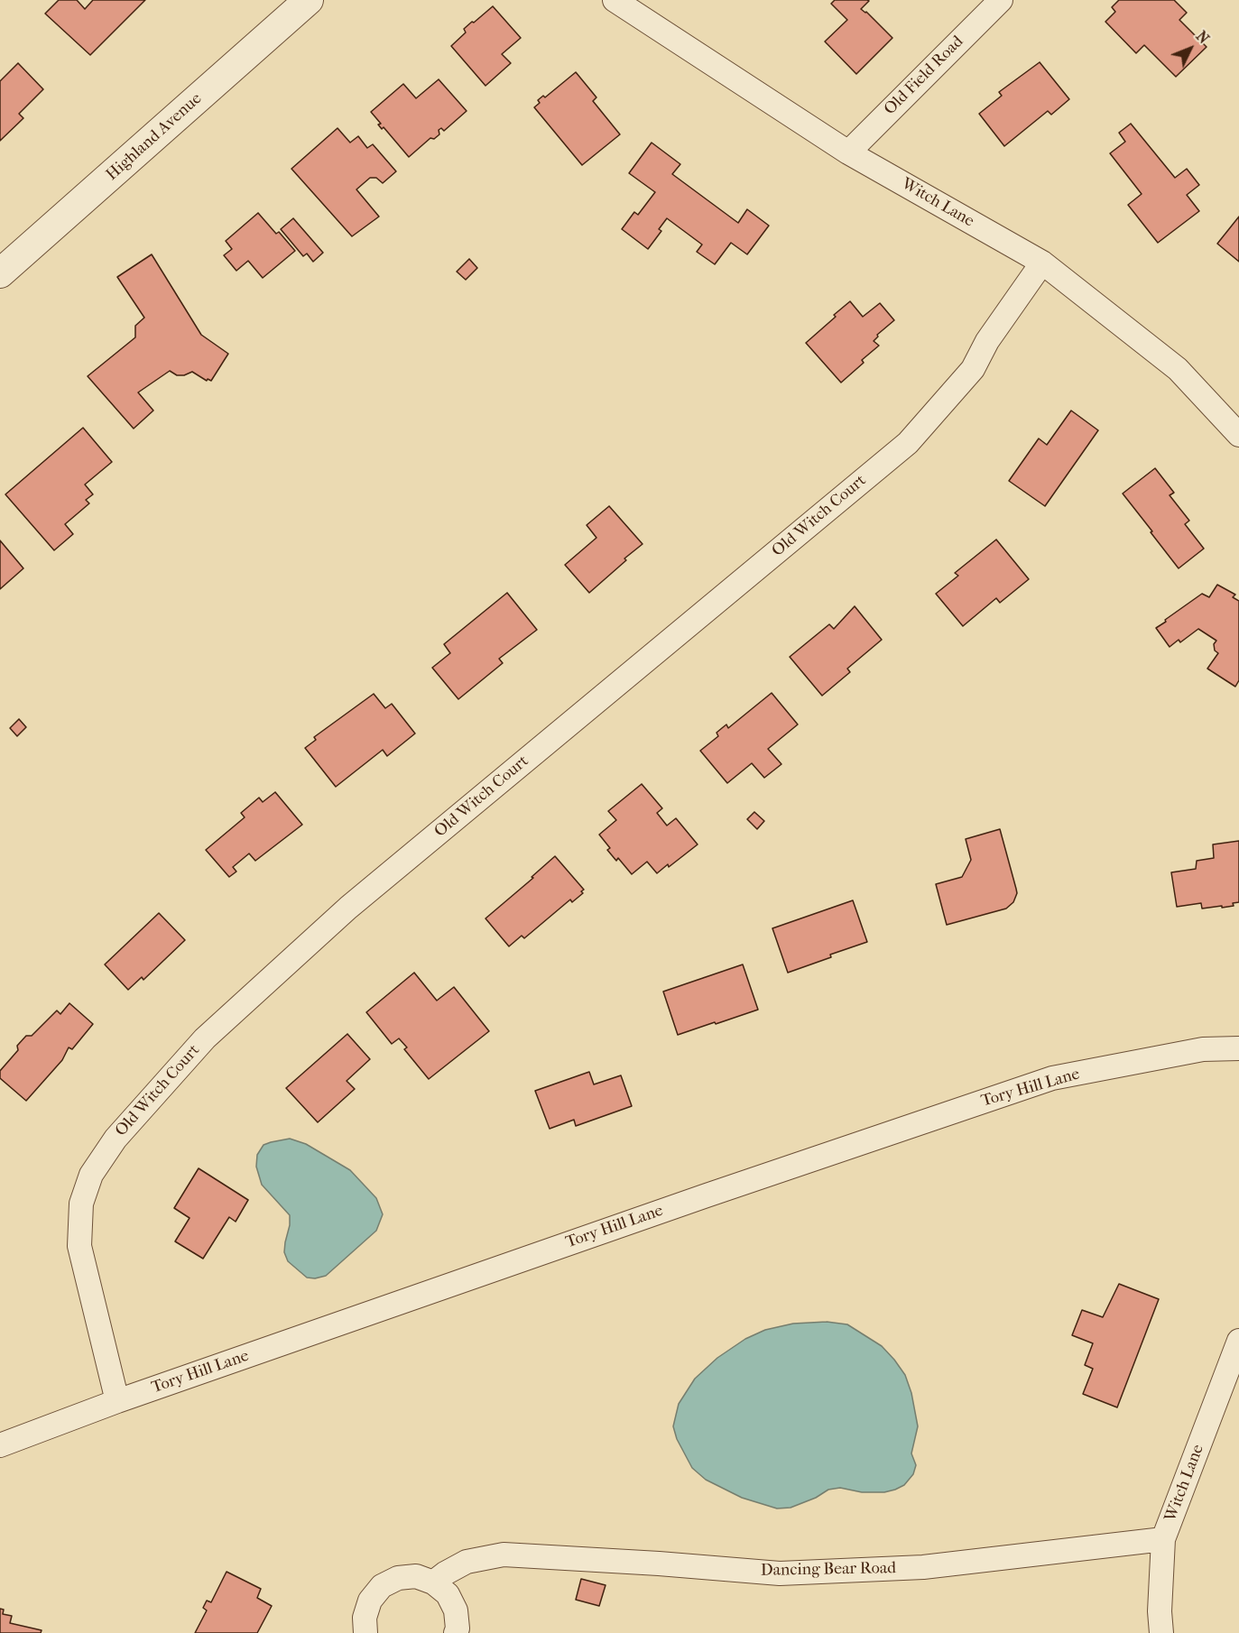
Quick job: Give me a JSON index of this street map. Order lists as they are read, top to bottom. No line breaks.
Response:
{"streets":{"street":["Old Field Road","Highland Avenue","Witch Lane","Old Witch Court","Tory Hill Lane","Dancing Bear Road"]},"crossings":[["Old Field Road","Witch Lane"],["Witch Lane","Old Witch Court"],["Witch Lane","Dancing Bear Road"],["Old Witch Court","Tory Hill Lane"]],"north":"top right"}
